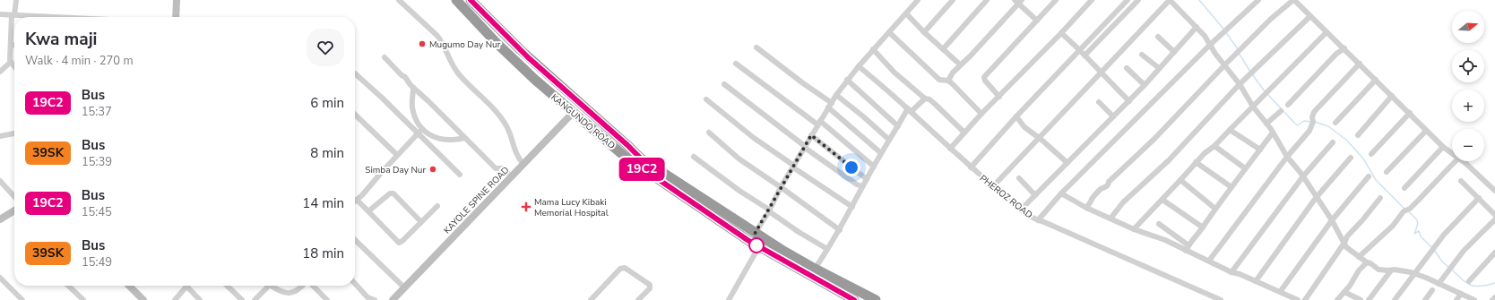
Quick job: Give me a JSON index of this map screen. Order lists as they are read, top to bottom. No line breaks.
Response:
{"streets":{"highway":["KANGUNDO ROAD"],"main road":["KAYOLE SPINE ROAD"],"street":["PHEROZ ROAD"]},"crossings":[["KANGUNDO ROAD","KAYOLE SPINE ROAD"]],"places":{"other":["Mugumo Day Nur","Simba Day Nur"],"health":["Mama Lucy Kibaki Memorial Hospital"]},"lines":["bus line 19C2"],"north":"right","page":{"on_map":"19C2","map_buttons":["+","−"],"heading":["Kwa maji","Walk · 4 min · 270 m"],"list":[{"mark":"19C2","name":"Bus","note":"15:37","value":"6 min"},{"mark":"39SK","name":"Bus","note":"15:39","value":"8 min"},{"mark":"19C2","name":"Bus","note":"15:45","value":"14 min"},{"mark":"39SK","name":"Bus","note":"15:49","value":"18 min"}]}}
